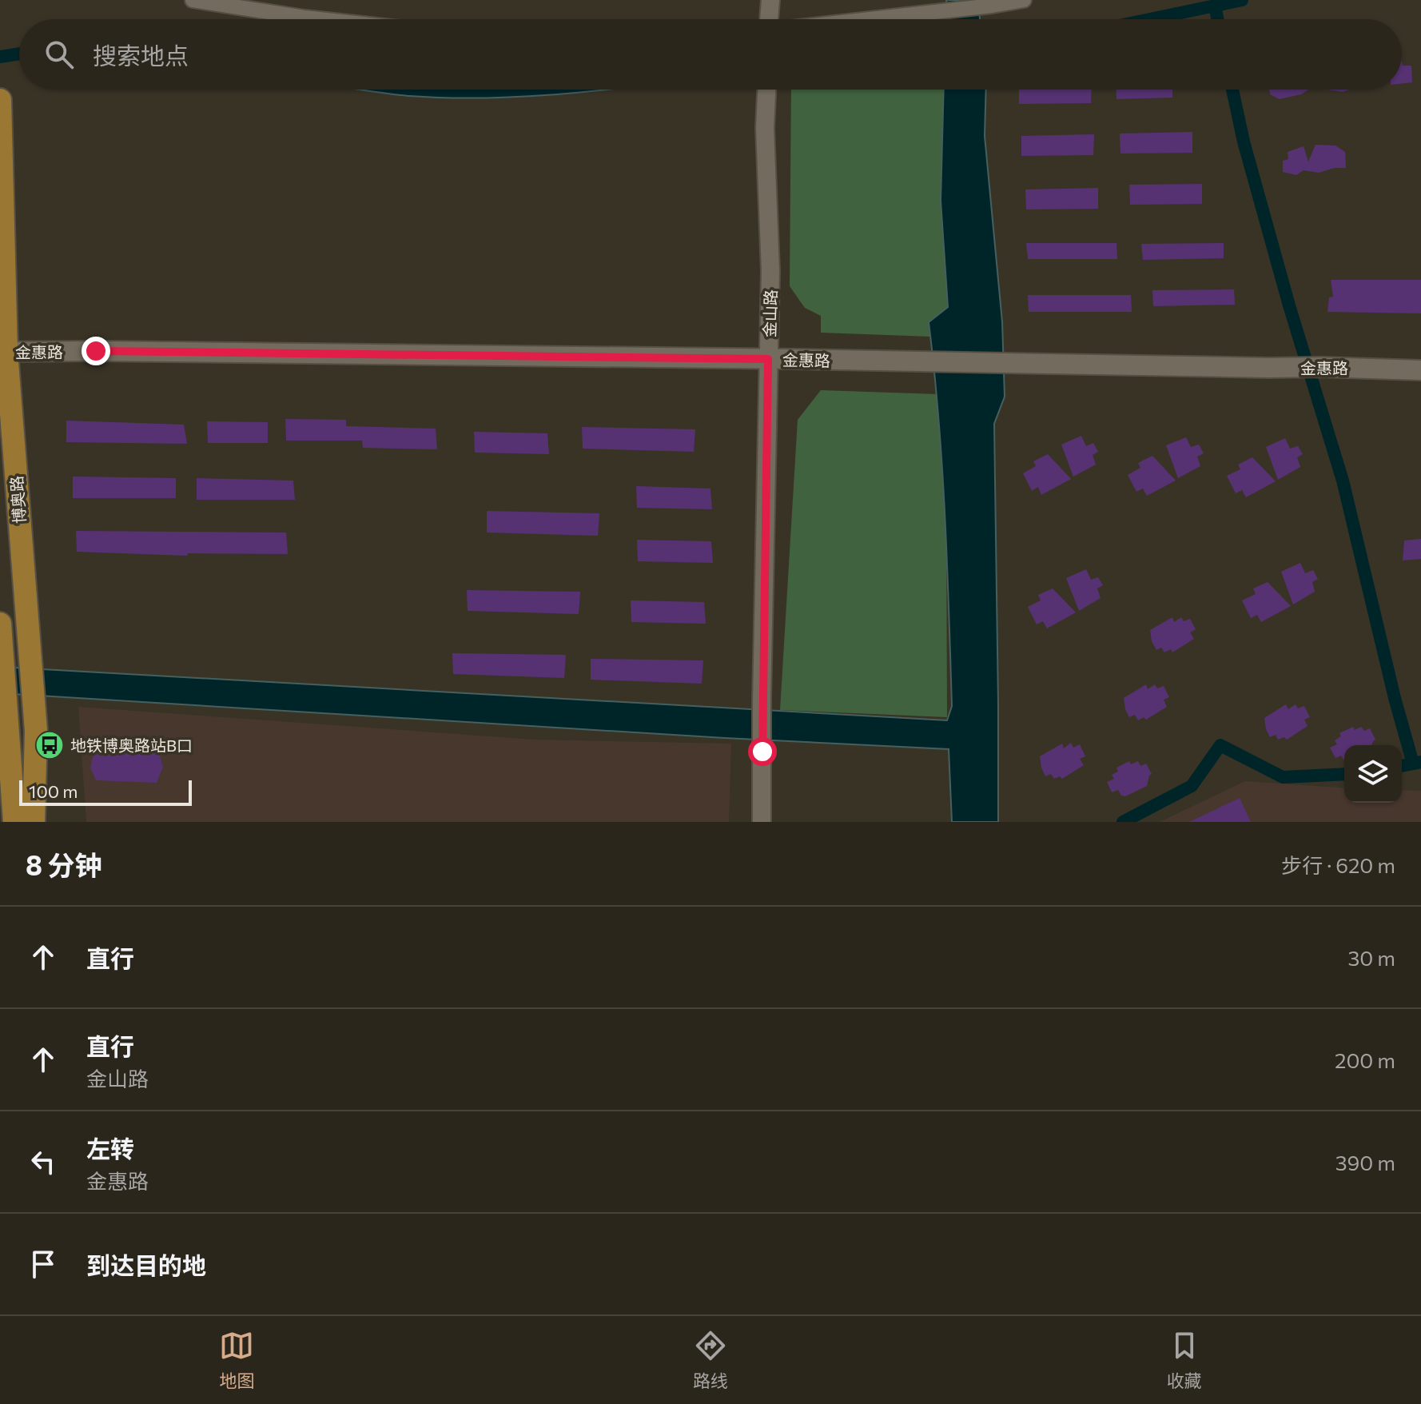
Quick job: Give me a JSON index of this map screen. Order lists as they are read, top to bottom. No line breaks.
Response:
{"streets":{"main road":["金惠路","博奥路"],"street":["金山路"]},"crossings":[["金山路","金惠路"],["金惠路","博奥路"]],"places":{"bus stop":["地铁博奥路站B口"]},"scale_bar":"100 m","page":{"search":"搜索地点","scale":"100 m","heading":["8 分钟","步行 · 620 m"],"list":[["直行","30 m"],["直行","金山路","200 m"],["左转","金惠路","390 m"],"到达目的地"],"nav":["地图","路线","收藏"]}}
